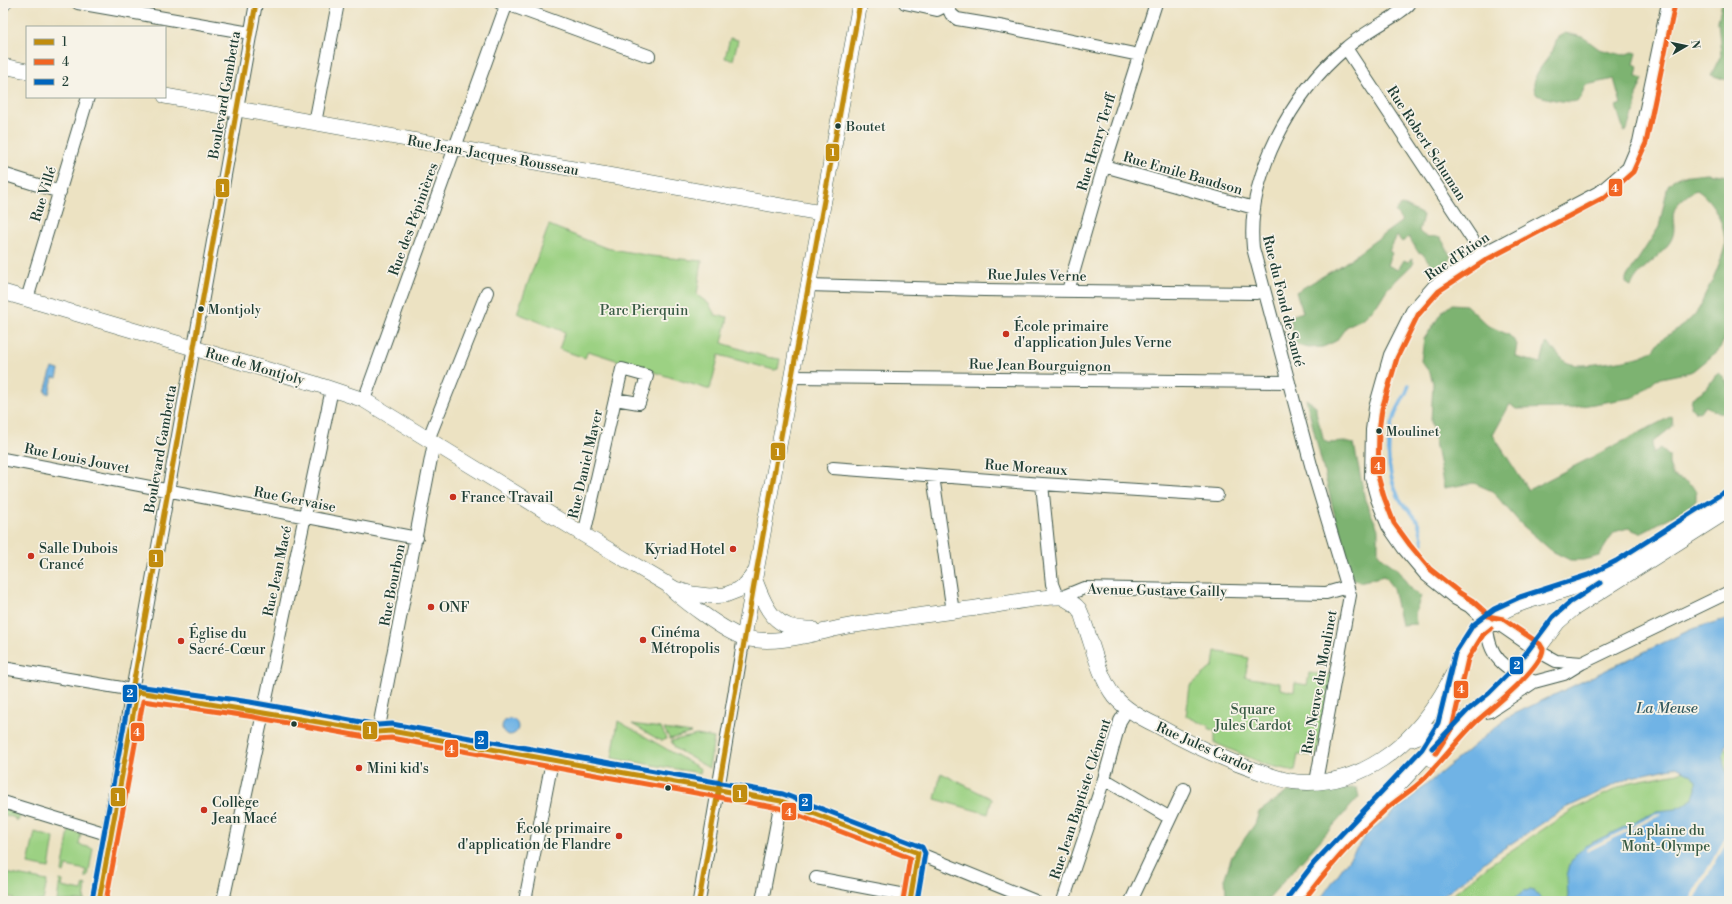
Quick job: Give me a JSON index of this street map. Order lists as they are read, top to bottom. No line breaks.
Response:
{"streets":{"main road":["Rue Jean-Jacques Rousseau","Rue de Montjoly","Avenue Gustave Gailly","Rue Jules Cardot"],"street":["Boulevard Gambetta","Rue Henry Terff","Rue Robert Schuman","Rue Emile Baudson","Rue Villé","Rue des Pépinières","Rue d'Etion","Rue Jules Verne","Rue du Fond de Santé","Rue Jean Bourguignon","Rue Louis Jouvet","Rue Daniel Mayer","Rue Moreaux","Rue Gervaise","Rue Jean Macé","Rue Bourbon","Rue Neuve du Moulinet","Rue Jean Baptiste Clément"]},"crossings":[["Boulevard Gambetta","Rue Jean-Jacques Rousseau"],["Boulevard Gambetta","Rue de Montjoly"],["Boulevard Gambetta","Rue Louis Jouvet"],["Boulevard Gambetta","Rue Gervaise"],["Rue Henry Terff","Rue Emile Baudson"],["Rue Henry Terff","Rue Jules Verne"],["Rue Robert Schuman","Rue d'Etion"],["Rue Robert Schuman","Rue du Fond de Santé"],["Rue Jean-Jacques Rousseau","Rue des Pépinières"],["Rue Emile Baudson","Rue du Fond de Santé"],["Rue Villé","Rue de Montjoly"],["Rue des Pépinières","Rue de Montjoly"],["Rue Jules Verne","Rue du Fond de Santé"],["Rue du Fond de Santé","Rue Jean Bourguignon"],["Rue du Fond de Santé","Avenue Gustave Gailly"],["Rue du Fond de Santé","Rue Neuve du Moulinet"],["Rue de Montjoly","Rue Daniel Mayer"],["Rue de Montjoly","Rue Jean Macé"],["Rue de Montjoly","Rue Bourbon"],["Rue Louis Jouvet","Rue Gervaise"],["Rue Gervaise","Rue Jean Macé"],["Rue Gervaise","Rue Bourbon"],["Avenue Gustave Gailly","Rue Neuve du Moulinet"],["Avenue Gustave Gailly","Rue Jules Cardot"],["Rue Neuve du Moulinet","Rue Jules Cardot"],["Rue Jules Cardot","Rue Jean Baptiste Clément"]],"water":["La Meuse"],"parks":["Parc Pierquin","Square Jules Cardot","La plaine du Mont-Olympe"],"places":["Boutet","Montjoly","École primaire d'application Jules Verne","Moulinet","France Travail","Kyriad Hotel","Salle Dubois Crancé","ONF","Cinéma Métropolis","Église du Sacré-Cœur","Mini kid's","Collège Jean Macé","École primaire d'application de Flandre"],"lines":["transit line 1","transit line 4","transit line 2"],"legend":["1","4","2"],"north":"right"}
